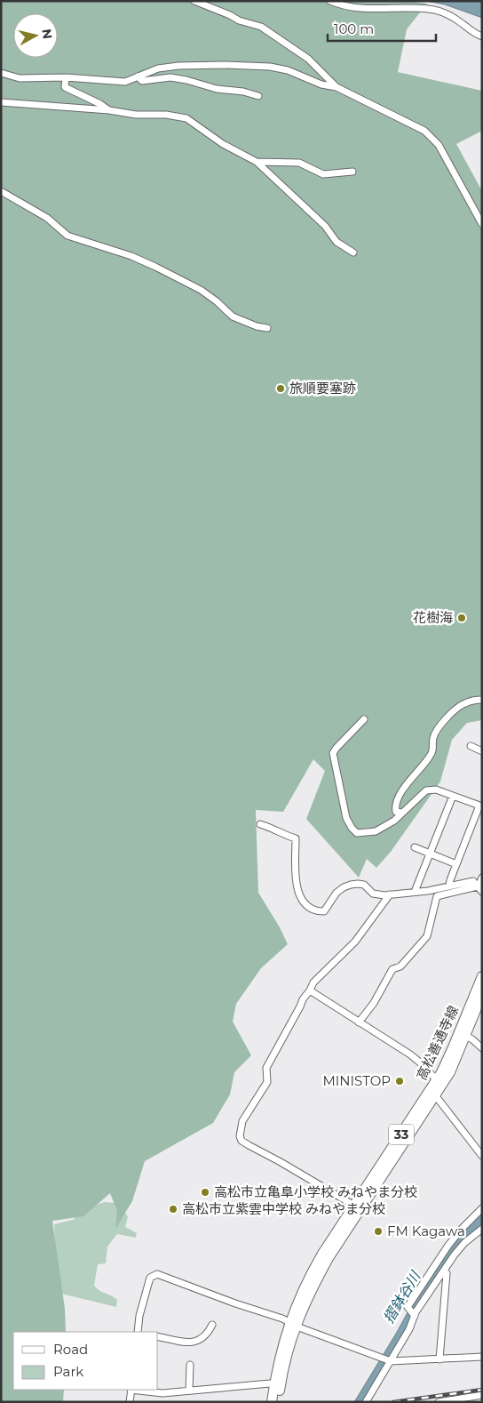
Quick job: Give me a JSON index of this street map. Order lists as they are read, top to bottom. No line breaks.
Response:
{"streets":{"main road":["高松善通寺線","33"]},"water":["摺鉢谷川"],"places":["旅順要塞跡","花樹海","MINISTOP","高松市立亀阜小学校 みねやま分校","高松市立紫雲中学校 みねやま分校","FM Kagawa"],"legend":["Road","Park"],"scale_bar":"100 m","north":"right"}
